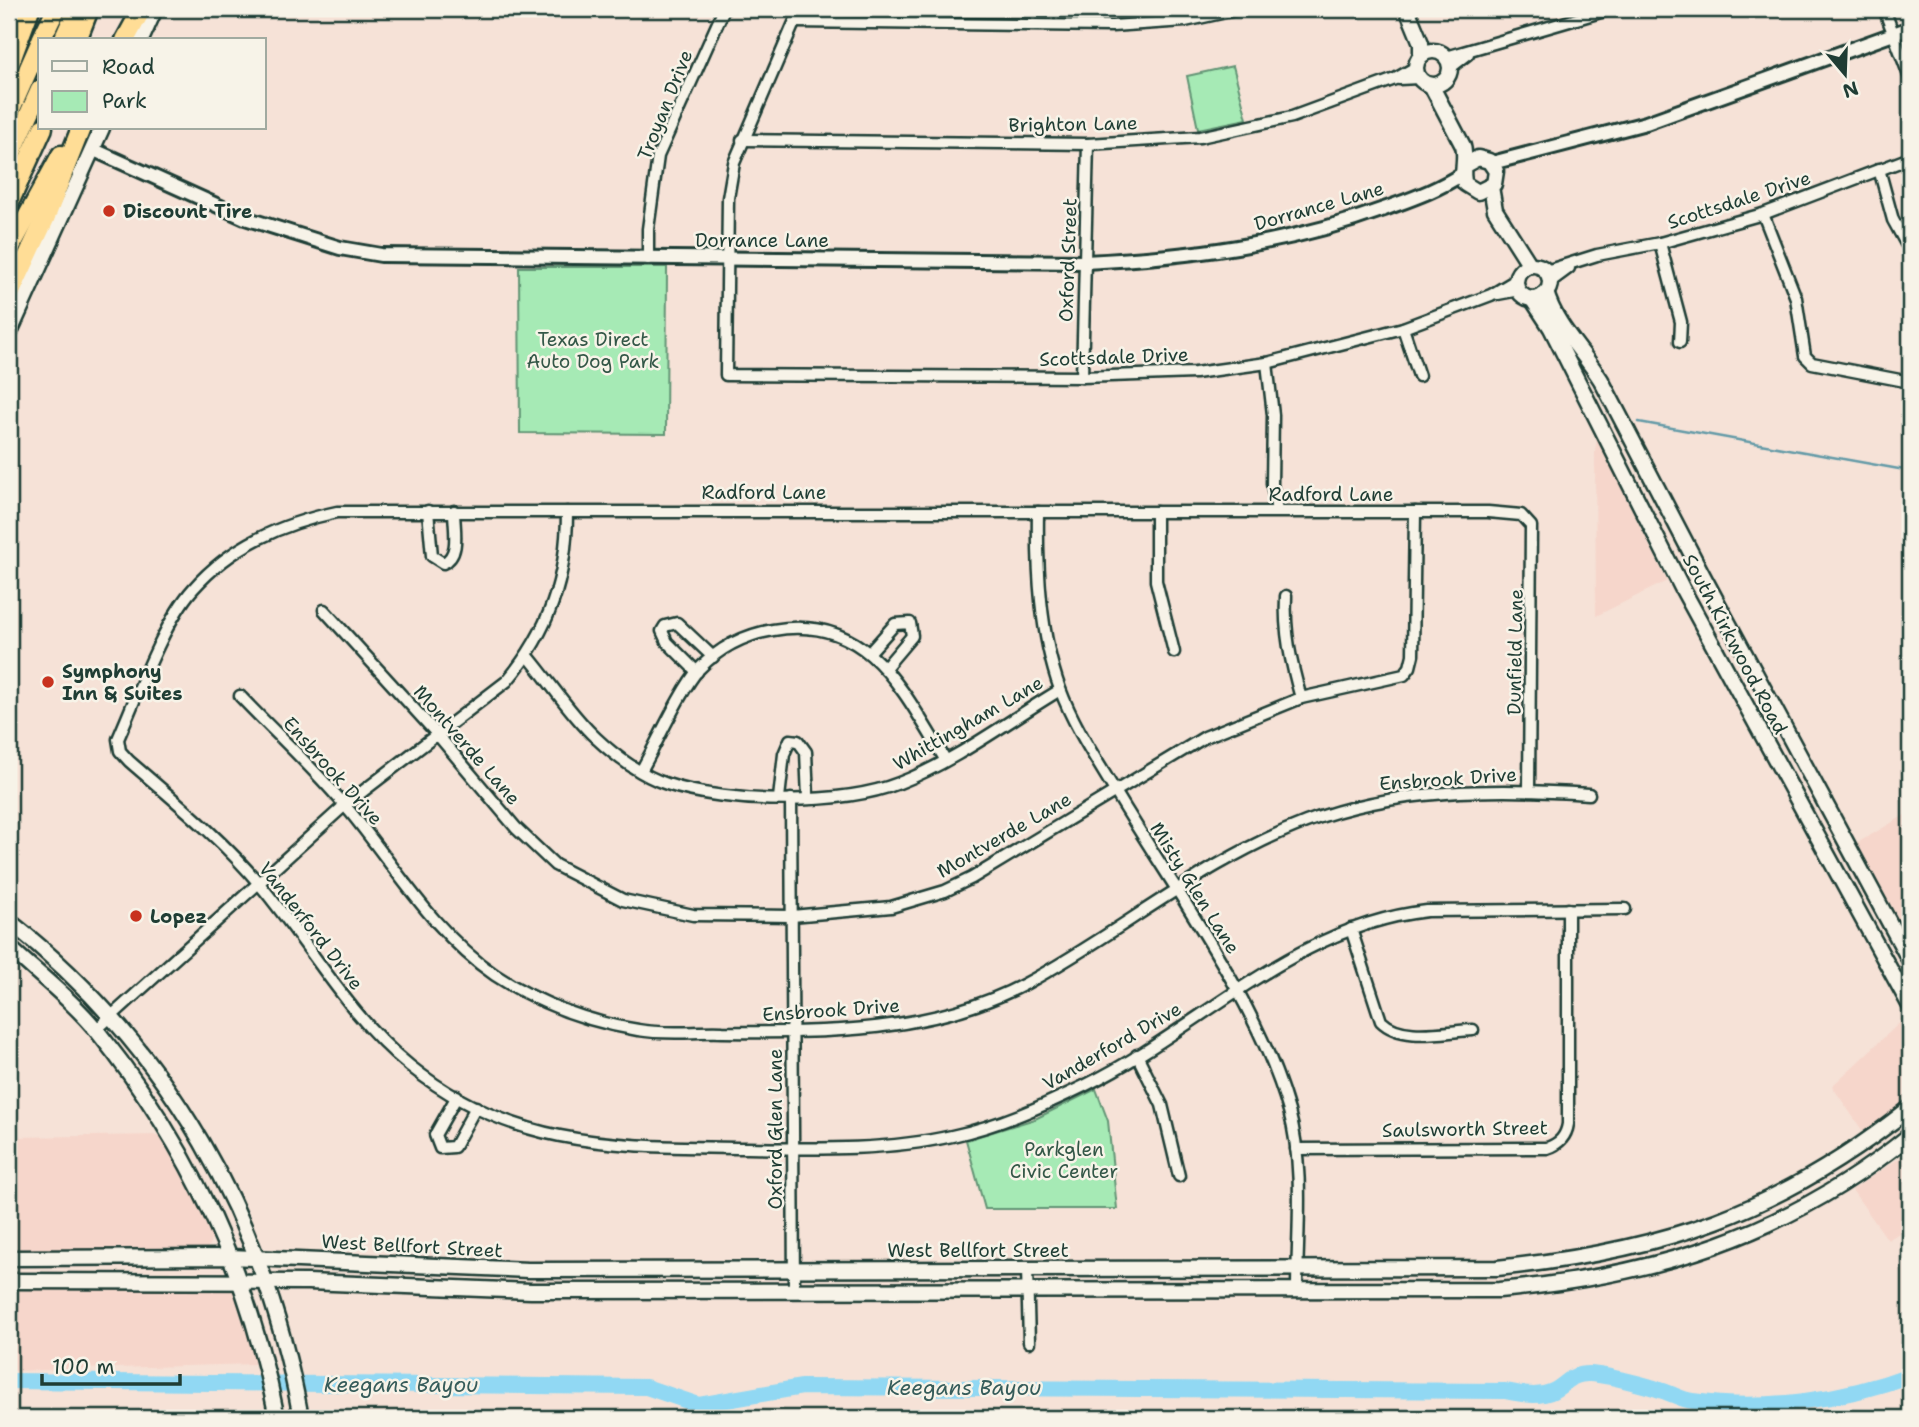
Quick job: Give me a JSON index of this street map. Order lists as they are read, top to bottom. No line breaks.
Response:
{"streets":{"main road":["South Kirkwood Road","West Bellfort Street"],"street":["Troyan Drive","Brighton Lane","Scottsdale Drive","Dorrance Lane","Oxford Street","Radford Lane","Dunfield Lane","Whittingham Lane","Montverde Lane","Ensbrook Drive","Misty Glen Lane","Vanderford Drive","Oxford Glen Lane","Saulsworth Street"]},"crossings":[["Troyan Drive","Dorrance Lane"],["Brighton Lane","Oxford Street"],["Scottsdale Drive","Dorrance Lane"],["Scottsdale Drive","Oxford Street"],["Scottsdale Drive","South Kirkwood Road"],["Dorrance Lane","Oxford Street"],["Radford Lane","Dunfield Lane"],["Radford Lane","Montverde Lane"],["Radford Lane","Misty Glen Lane"],["Radford Lane","Vanderford Drive"],["Dunfield Lane","Ensbrook Drive"],["Whittingham Lane","Misty Glen Lane"],["Whittingham Lane","Oxford Glen Lane"],["Montverde Lane","Misty Glen Lane"],["Montverde Lane","Oxford Glen Lane"],["Ensbrook Drive","Misty Glen Lane"],["Ensbrook Drive","Oxford Glen Lane"],["Misty Glen Lane","Vanderford Drive"],["Misty Glen Lane","Saulsworth Street"],["Misty Glen Lane","West Bellfort Street"],["Vanderford Drive","Oxford Glen Lane"],["Vanderford Drive","Saulsworth Street"],["Oxford Glen Lane","West Bellfort Street"]],"water":["Keegans Bayou"],"parks":["Texas Direct Auto Dog Park","Parkglen Civic Center"],"places":["Discount Tire","Symphony Inn & Suites","Lopez"],"legend":["Road","Park"],"scale_bar":"100 m","north":"bottom"}
